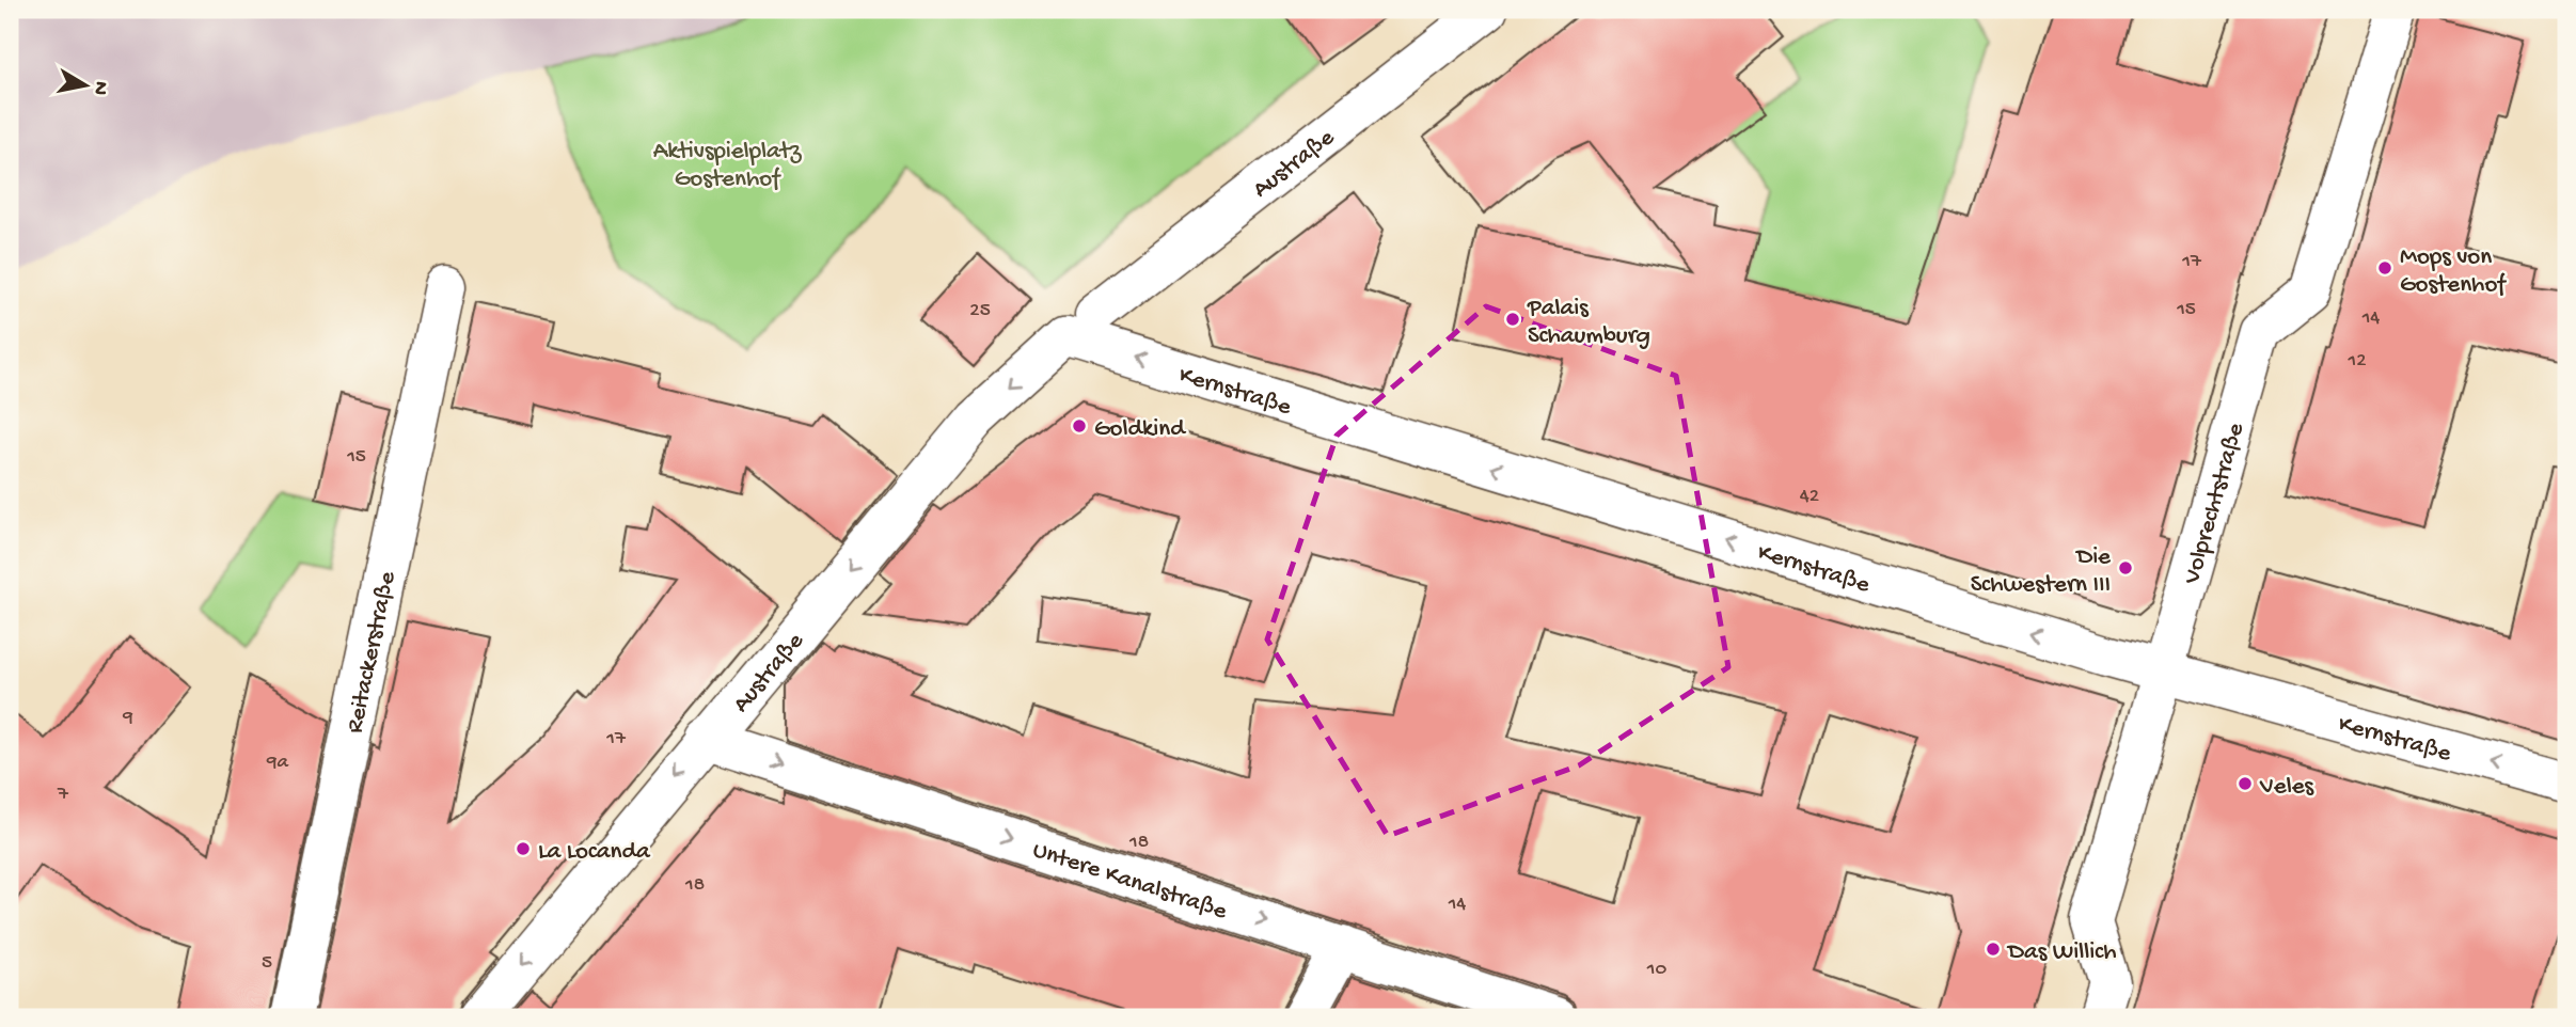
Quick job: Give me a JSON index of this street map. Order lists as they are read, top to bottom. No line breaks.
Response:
{"streets":{"street":["Austraße","Kernstraße","Volprechtstraße","Reitackerstraße","Untere Kanalstraße"]},"crossings":[["Austraße","Kernstraße"],["Austraße","Untere Kanalstraße"],["Kernstraße","Volprechtstraße"]],"one_way":["Austraße","Kernstraße","Untere Kanalstraße"],"parks":["Aktivspielplatz Gostenhof"],"places":["Mops von Gostenhof","Palais Schaumburg","Goldkind","Die Schwestern III","Veles","La Locanda","Das Willich"],"house_numbers":["17","15","25","14","12","15","42","9","17","9a","7","18","18","14","5","10"],"north":"right"}
